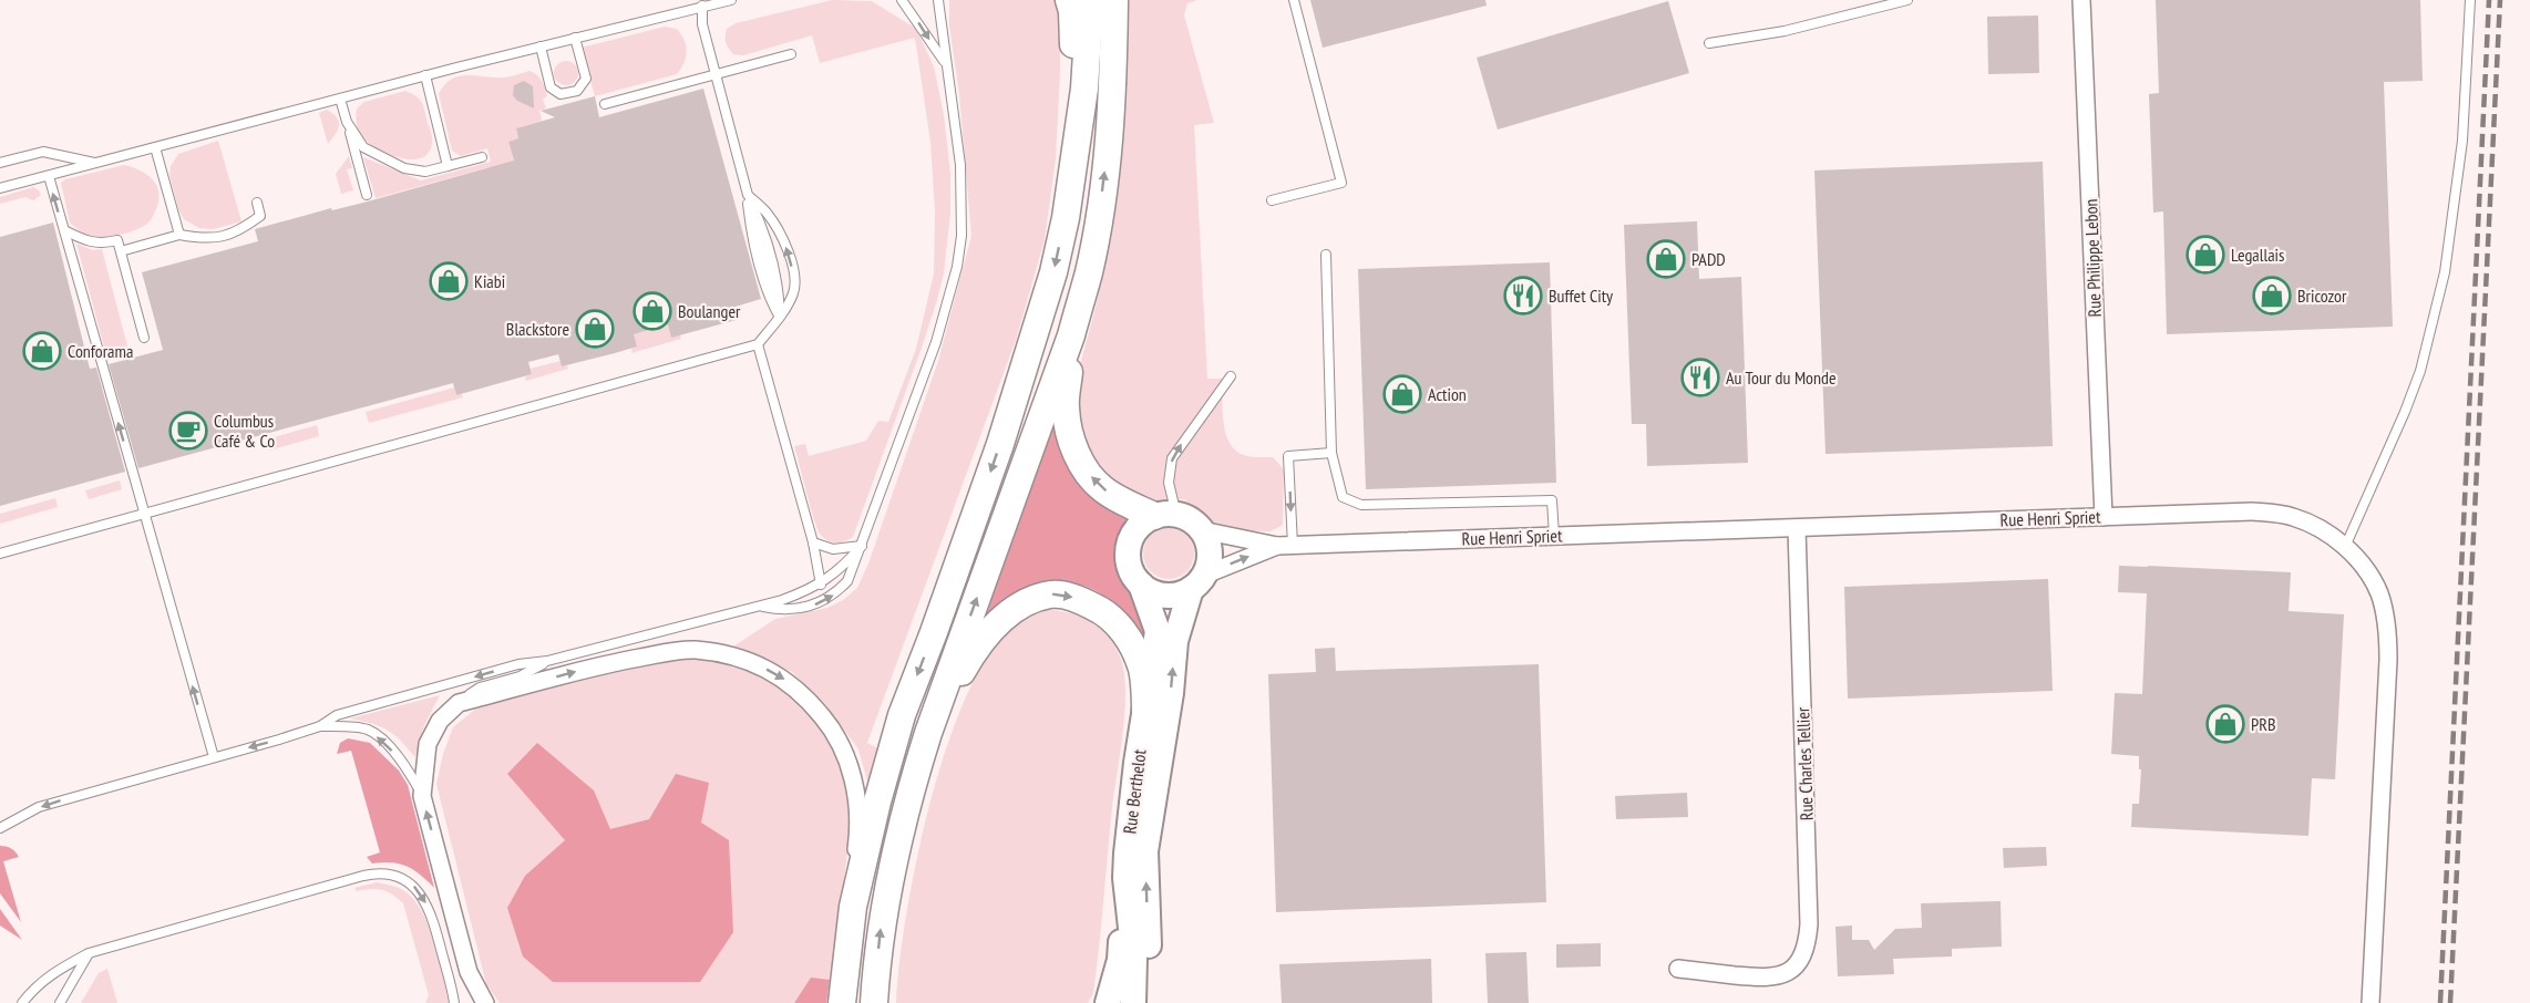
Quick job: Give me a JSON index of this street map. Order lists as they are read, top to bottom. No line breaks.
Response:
{"streets":{"street":["Rue Philippe Lebon","Rue Henri Spriet","Rue Charles Tellier","Rue Berthelot"]},"crossings":[["Rue Philippe Lebon","Rue Henri Spriet"],["Rue Henri Spriet","Rue Charles Tellier"]],"places":{"shop":["Legallais","PADD","Kiabi","Bricozor","Boulanger","Blackstore","Conforama","Action","PRB"],"restaurant":["Buffet City","Au Tour du Monde"],"cafe":["Columbus Café & Co"]}}
